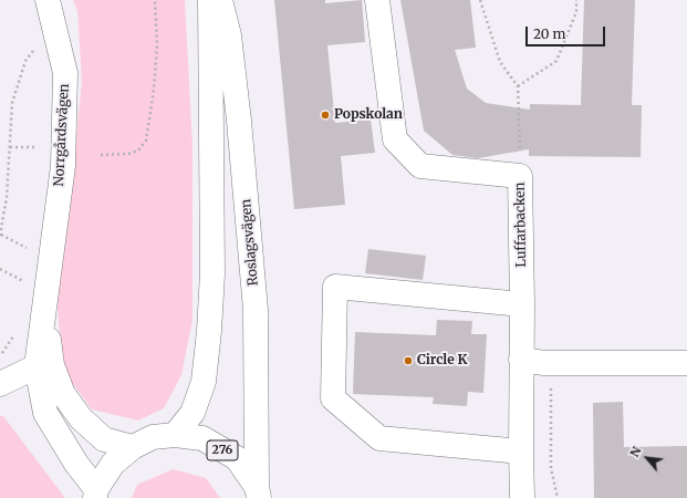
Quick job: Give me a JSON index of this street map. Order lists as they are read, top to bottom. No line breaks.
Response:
{"streets":{"street":["Norrgårdsvägen","Luffarbacken","Roslagsvägen","276"]},"crossings":[["Norrgårdsvägen","Roslagsvägen"]],"places":["Popskolan","Circle K"],"scale_bar":"20 m","north":"top left"}
